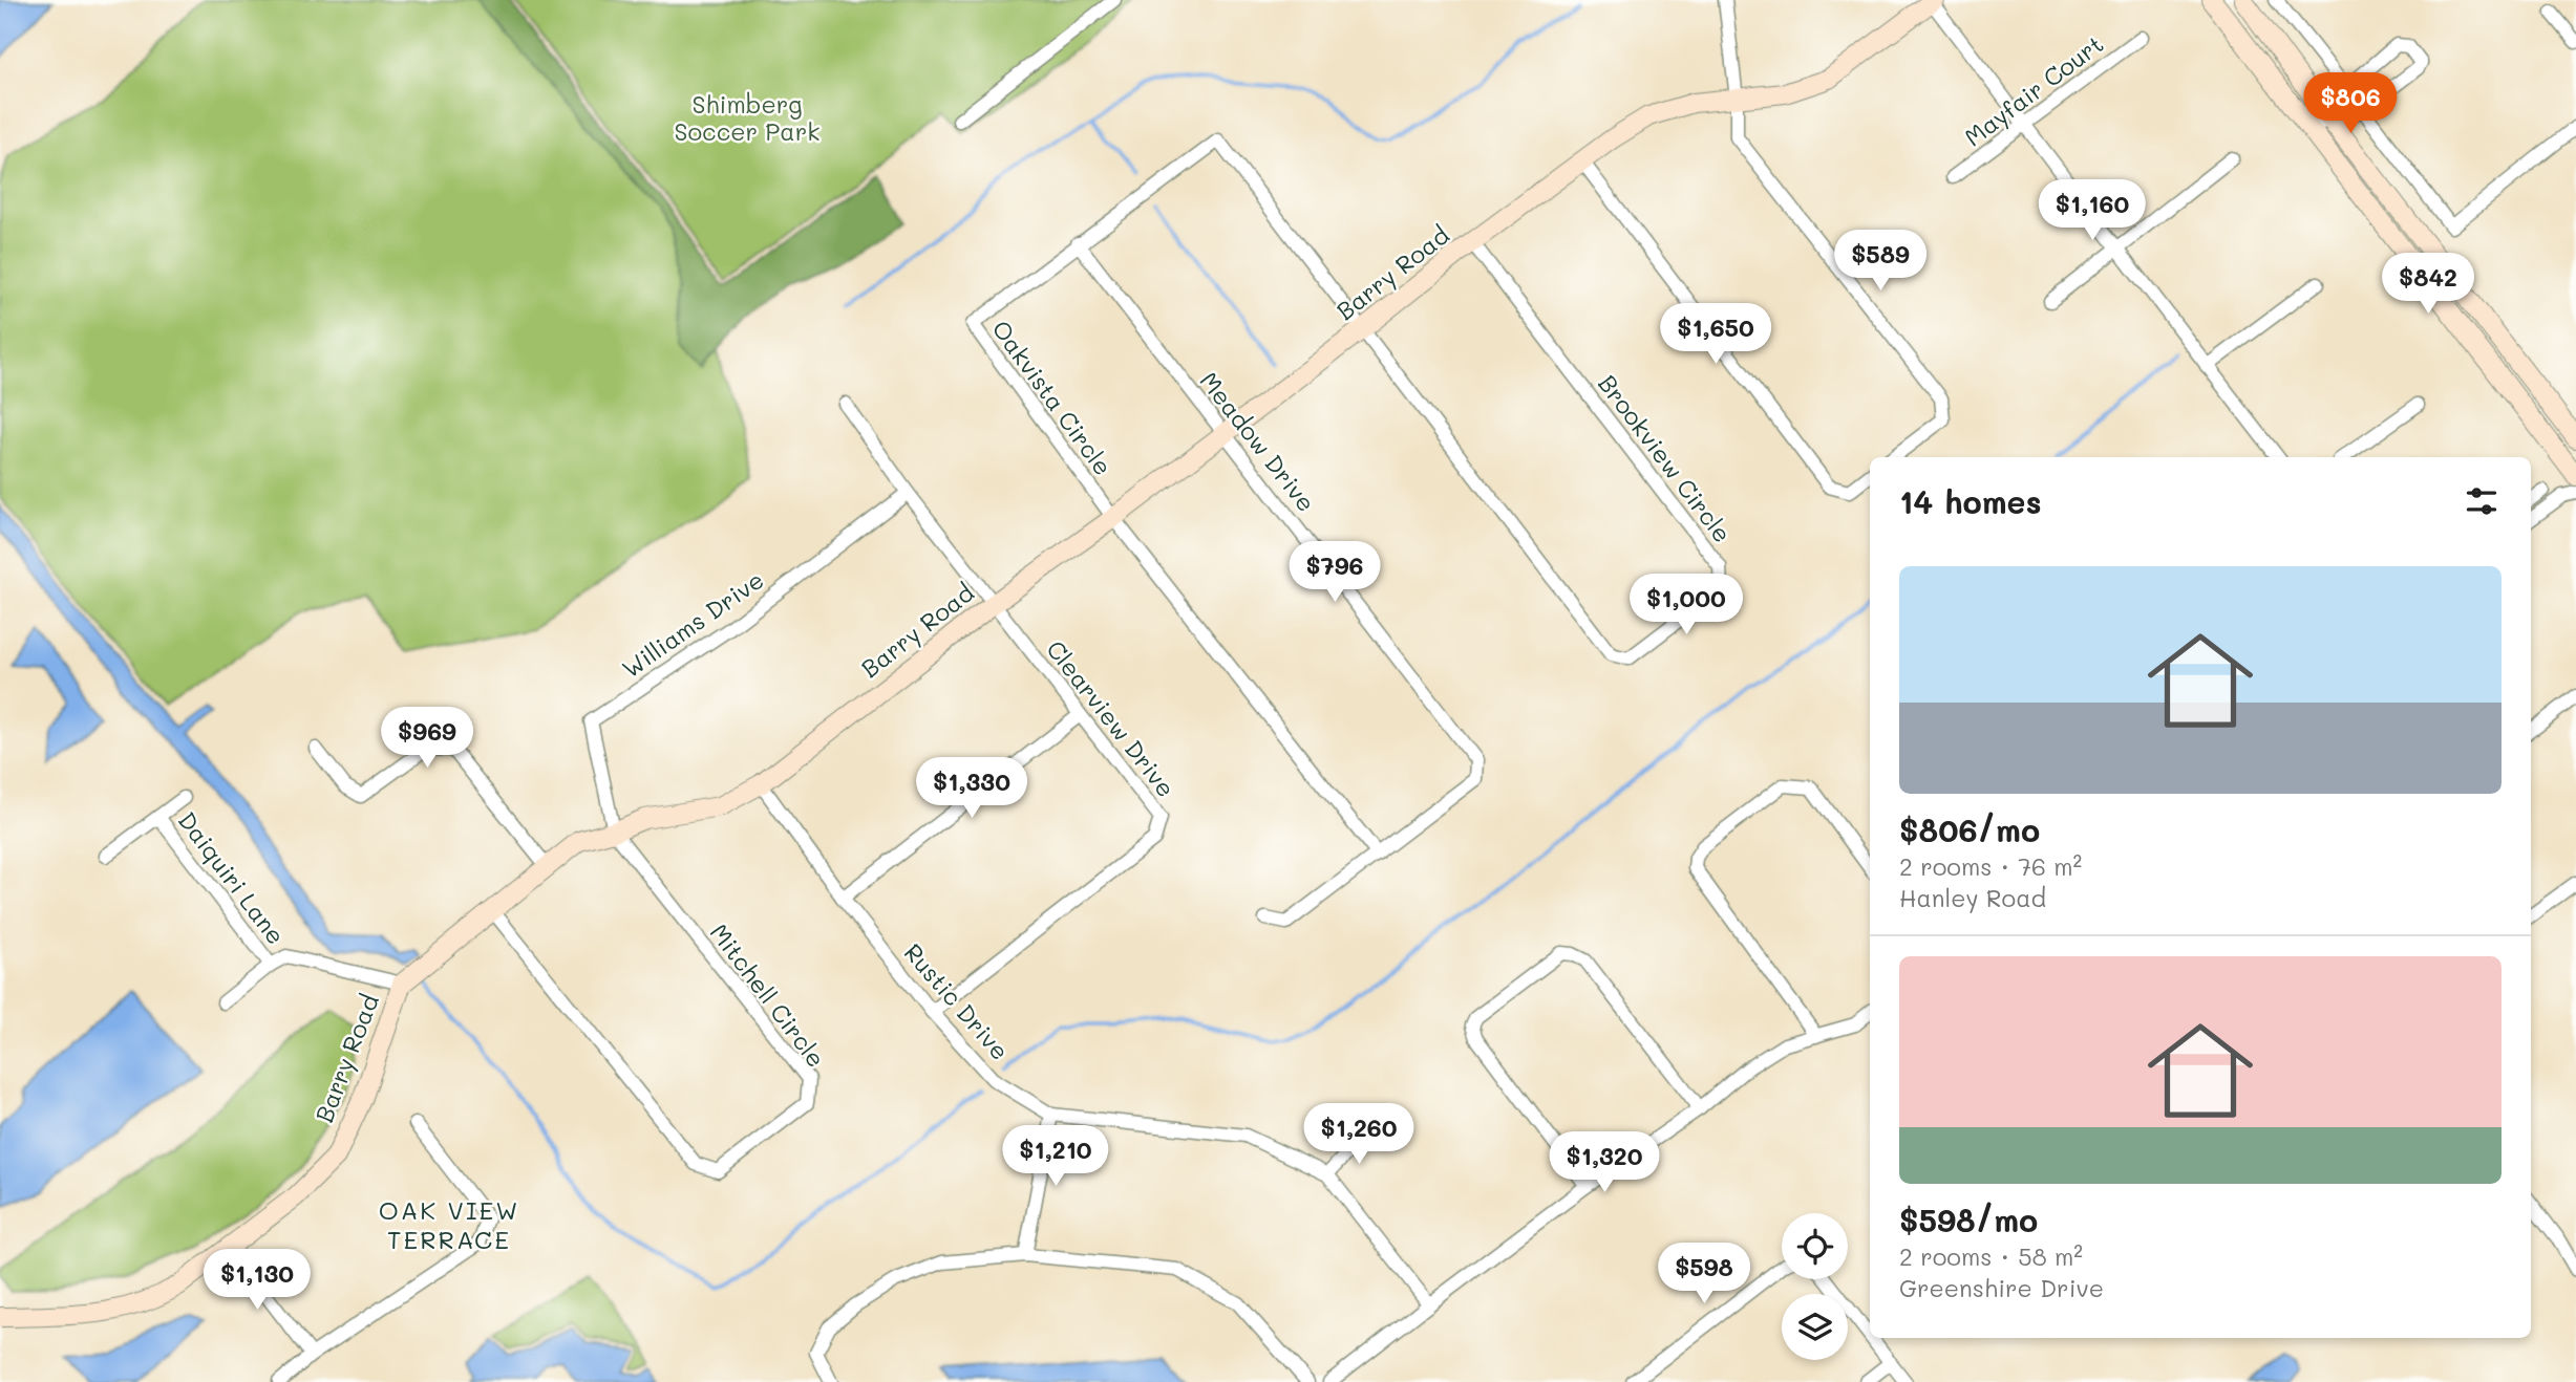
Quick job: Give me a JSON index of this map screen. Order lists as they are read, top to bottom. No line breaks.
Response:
{"streets":{"street":["Mayfair Court","Barry Road","Oakvista Circle","Meadow Drive","Brookview Circle","Williams Drive","Clearview Drive","Daiquiri Lane","Mitchell Circle","Rustic Drive"]},"crossings":[["Barry Road","Oakvista Circle"],["Barry Road","Meadow Drive"],["Barry Road","Brookview Circle"],["Barry Road","Williams Drive"],["Barry Road","Clearview Drive"],["Barry Road","Mitchell Circle"],["Barry Road","Rustic Drive"],["Oakvista Circle","Meadow Drive"],["Oakvista Circle","Brookview Circle"],["Williams Drive","Clearview Drive"],["Williams Drive","Mitchell Circle"],["Clearview Drive","Rustic Drive"]],"districts":["OAK VIEW TERRACE"],"parks":["Shimberg Soccer Park"],"page":{"price":["$806","$1,160","$589","$842","$1,650","$796","$1,000","$969","$1,330","$1,260","$1,210","$1,320","$598","$1,130"],"heading":"14 homes","list":[{"name":"$806/mo","note":"2 rooms · 76 m² · Hanley Road"},{"name":"$598/mo","note":"2 rooms · 58 m² · Greenshire Drive"}]}}
